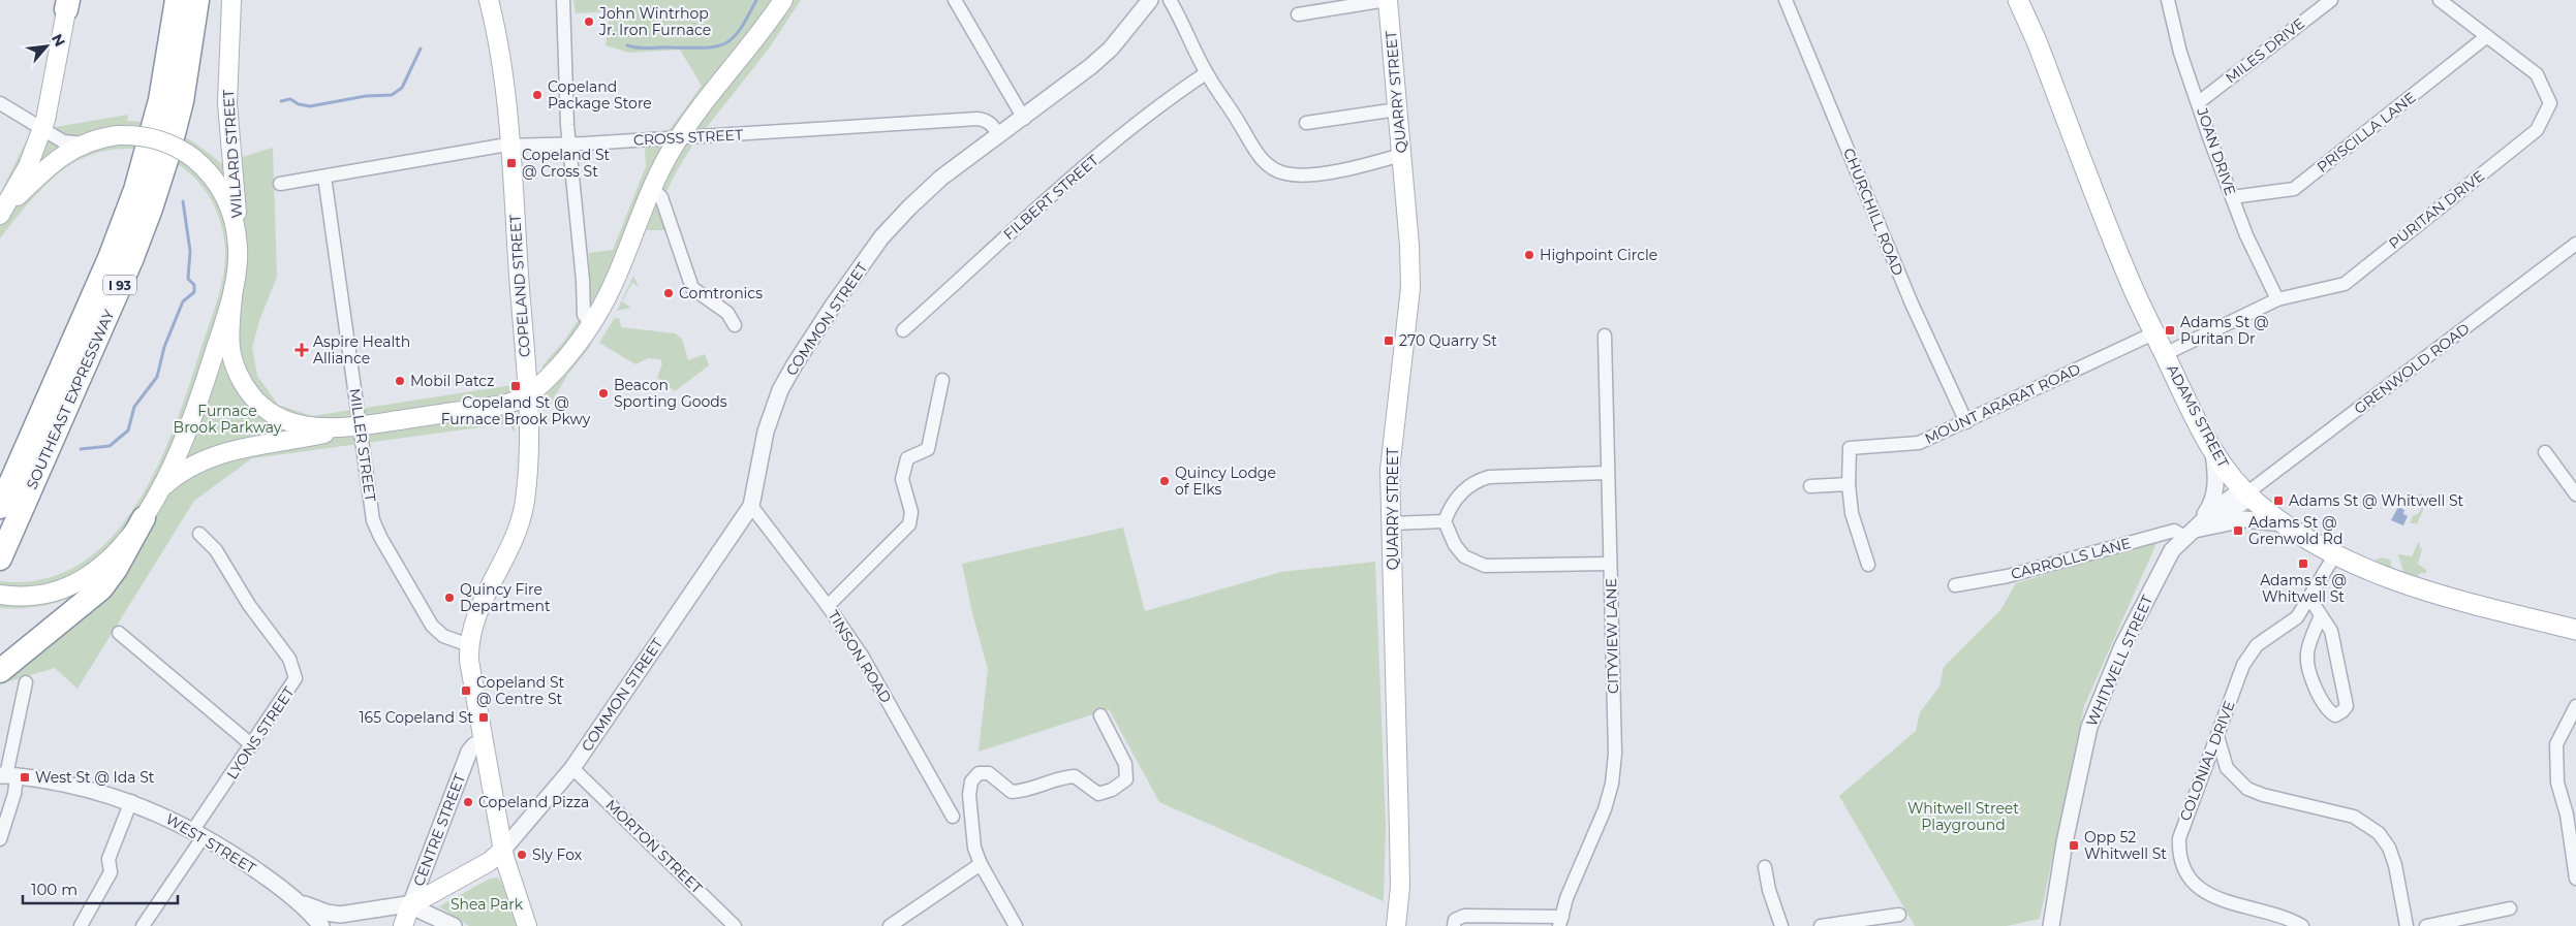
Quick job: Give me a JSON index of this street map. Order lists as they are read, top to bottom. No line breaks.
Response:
{"streets":{"highway":["I 93","SOUTHEAST EXPRESSWAY"],"main road":["QUARRY STREET","WILLARD STREET","COPELAND STREET","COMMON STREET","ADAMS STREET","CENTRE STREET"],"street":["MILES DRIVE","PRISCILLA LANE","CROSS STREET","JOAN DRIVE","FILBERT STREET","PURITAN DRIVE","CHURCHILL ROAD","GRENWOLD ROAD","MOUNT ARARAT ROAD","MILLER STREET","CARROLLS LANE","CITYVIEW LANE","TINSON ROAD","WHITWELL STREET","LYONS STREET","COLONIAL DRIVE","WEST STREET","MORTON STREET"]},"crossings":[["MILES DRIVE","JOAN DRIVE"],["PRISCILLA LANE","JOAN DRIVE"],["PRISCILLA LANE","PURITAN DRIVE"],["CROSS STREET","COPELAND STREET"],["CROSS STREET","COMMON STREET"],["CROSS STREET","MILLER STREET"],["JOAN DRIVE","PURITAN DRIVE"],["PURITAN DRIVE","ADAMS STREET"],["CHURCHILL ROAD","MOUNT ARARAT ROAD"],["I 93","SOUTHEAST EXPRESSWAY"],["COPELAND STREET","COMMON STREET"],["COPELAND STREET","MILLER STREET"],["COPELAND STREET","CENTRE STREET"],["COMMON STREET","TINSON ROAD"],["COMMON STREET","CENTRE STREET"],["COMMON STREET","WEST STREET"],["COMMON STREET","MORTON STREET"],["GRENWOLD ROAD","ADAMS STREET"],["GRENWOLD ROAD","WHITWELL STREET"],["MOUNT ARARAT ROAD","ADAMS STREET"],["ADAMS STREET","WHITWELL STREET"],["ADAMS STREET","COLONIAL DRIVE"],["CARROLLS LANE","WHITWELL STREET"],["LYONS STREET","WEST STREET"],["CENTRE STREET","WEST STREET"]],"parks":["Furnace Brook Parkway","Whitwell Street Playground","Shea Park"],"places":{"other":["John Wintrhop Jr. Iron Furnace","Copeland Package Store","Highpoint Circle","Comtronics","Mobil Patcz","Beacon Sporting Goods","Quincy Lodge of Elks","Quincy Fire Department","Copeland Pizza","Sly Fox"],"transit":["Copeland St @ Cross St","Adams St @ Puritan Dr","270 Quarry St","Copeland St @ Furnace Brook Pkwy","Adams St @ Whitwell St","Adams St @ Grenwold Rd","Adams st @ Whitwell St","Copeland St @ Centre St","165 Copeland St","West St @ Ida St","Opp 52 Whitwell St"],"health":["Aspire Health Alliance"]},"scale_bar":"100 m","north":"top right"}
